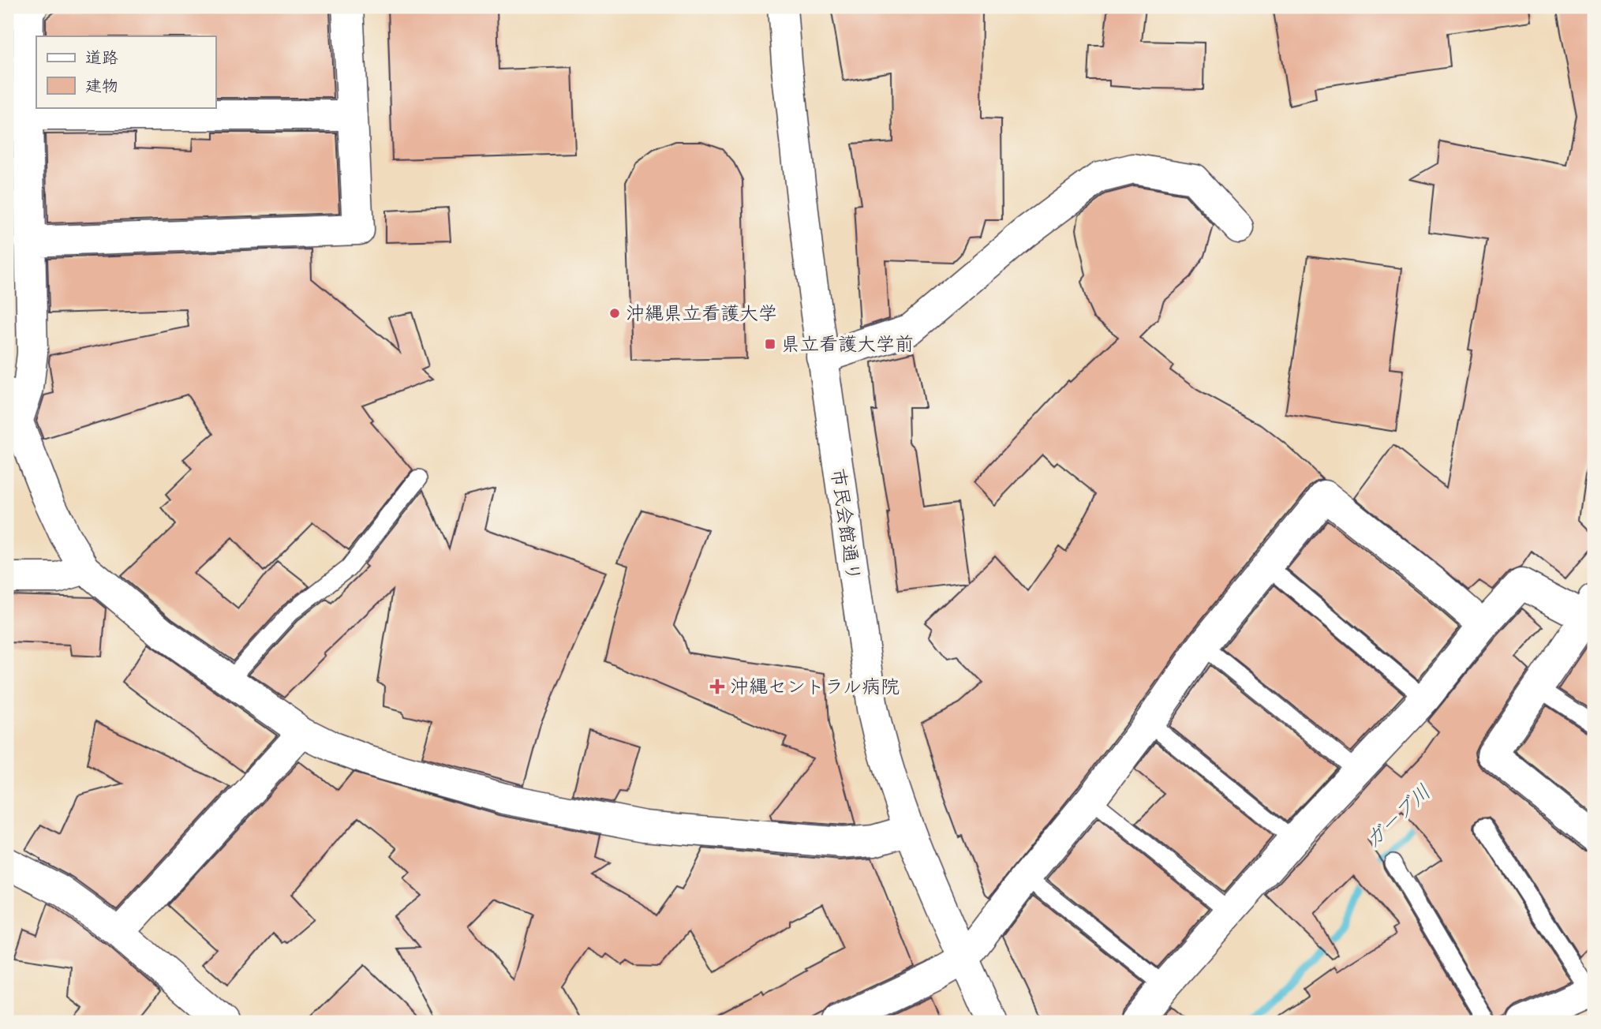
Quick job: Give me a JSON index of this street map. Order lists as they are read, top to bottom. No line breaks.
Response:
{"streets":{"street":["市民会館通り"]},"water":["ガーブ川"],"places":{"other":["沖縄県立看護大学"],"transit":["県立看護大学前"],"health":["沖縄セントラル病院"]},"legend":["道路","建物"]}
